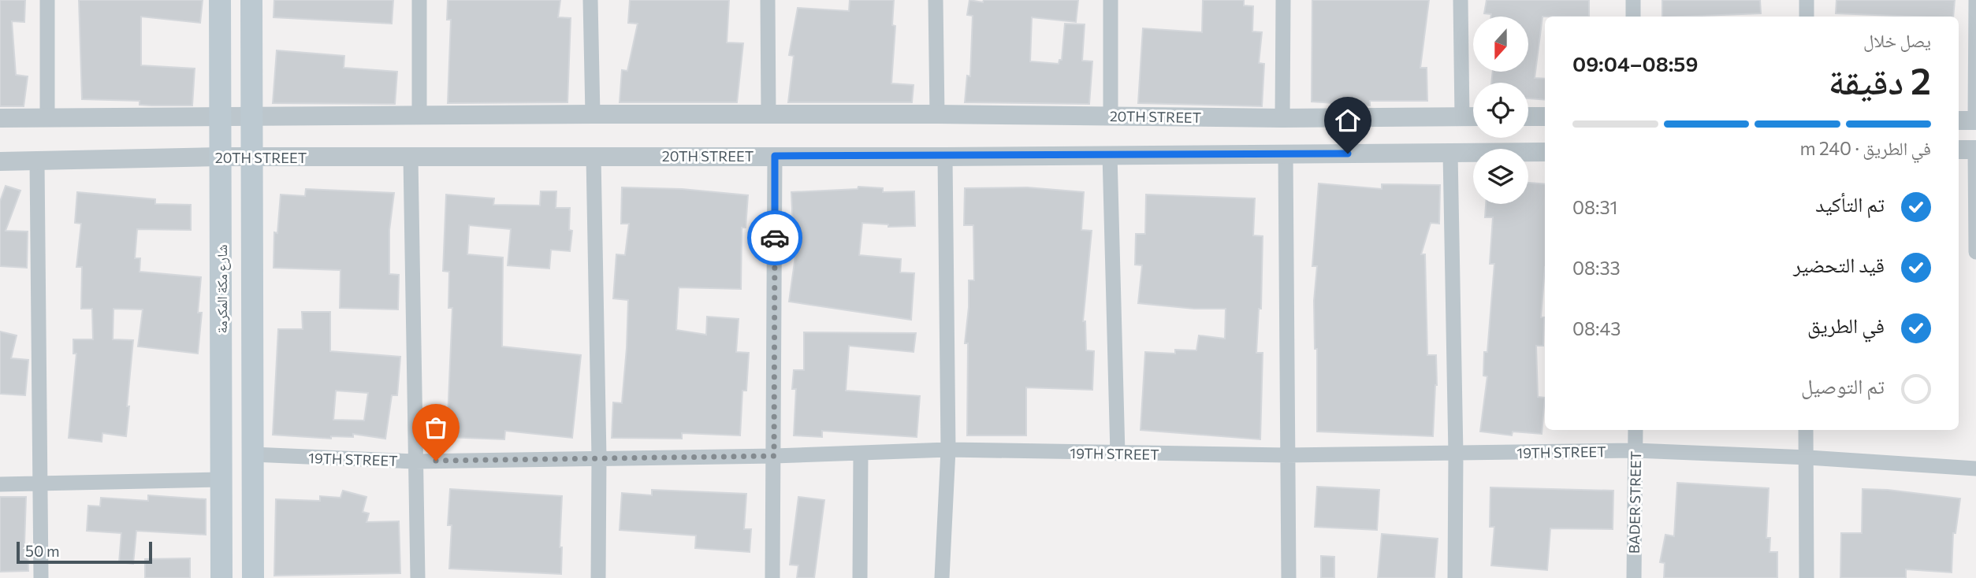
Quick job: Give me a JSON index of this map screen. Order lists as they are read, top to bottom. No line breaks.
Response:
{"streets":{"main road":["شارع مكة المكرمة"],"street":["20TH STREET","19TH STREET","BADER STREET"]},"crossings":[["20TH STREET","شارع مكة المكرمة"],["19TH STREET","BADER STREET"]],"scale_bar":"50 m","north":"bottom","page":{"heading":["2 دقيقة","يصل خلال","08:59–09:04"],"bar":"في الطريق · 240 m","list":[["تم التأكيد","08:31"],["قيد التحضير","08:33"],["في الطريق","08:43"],"تم التوصيل"],"scale":"50 m"}}
